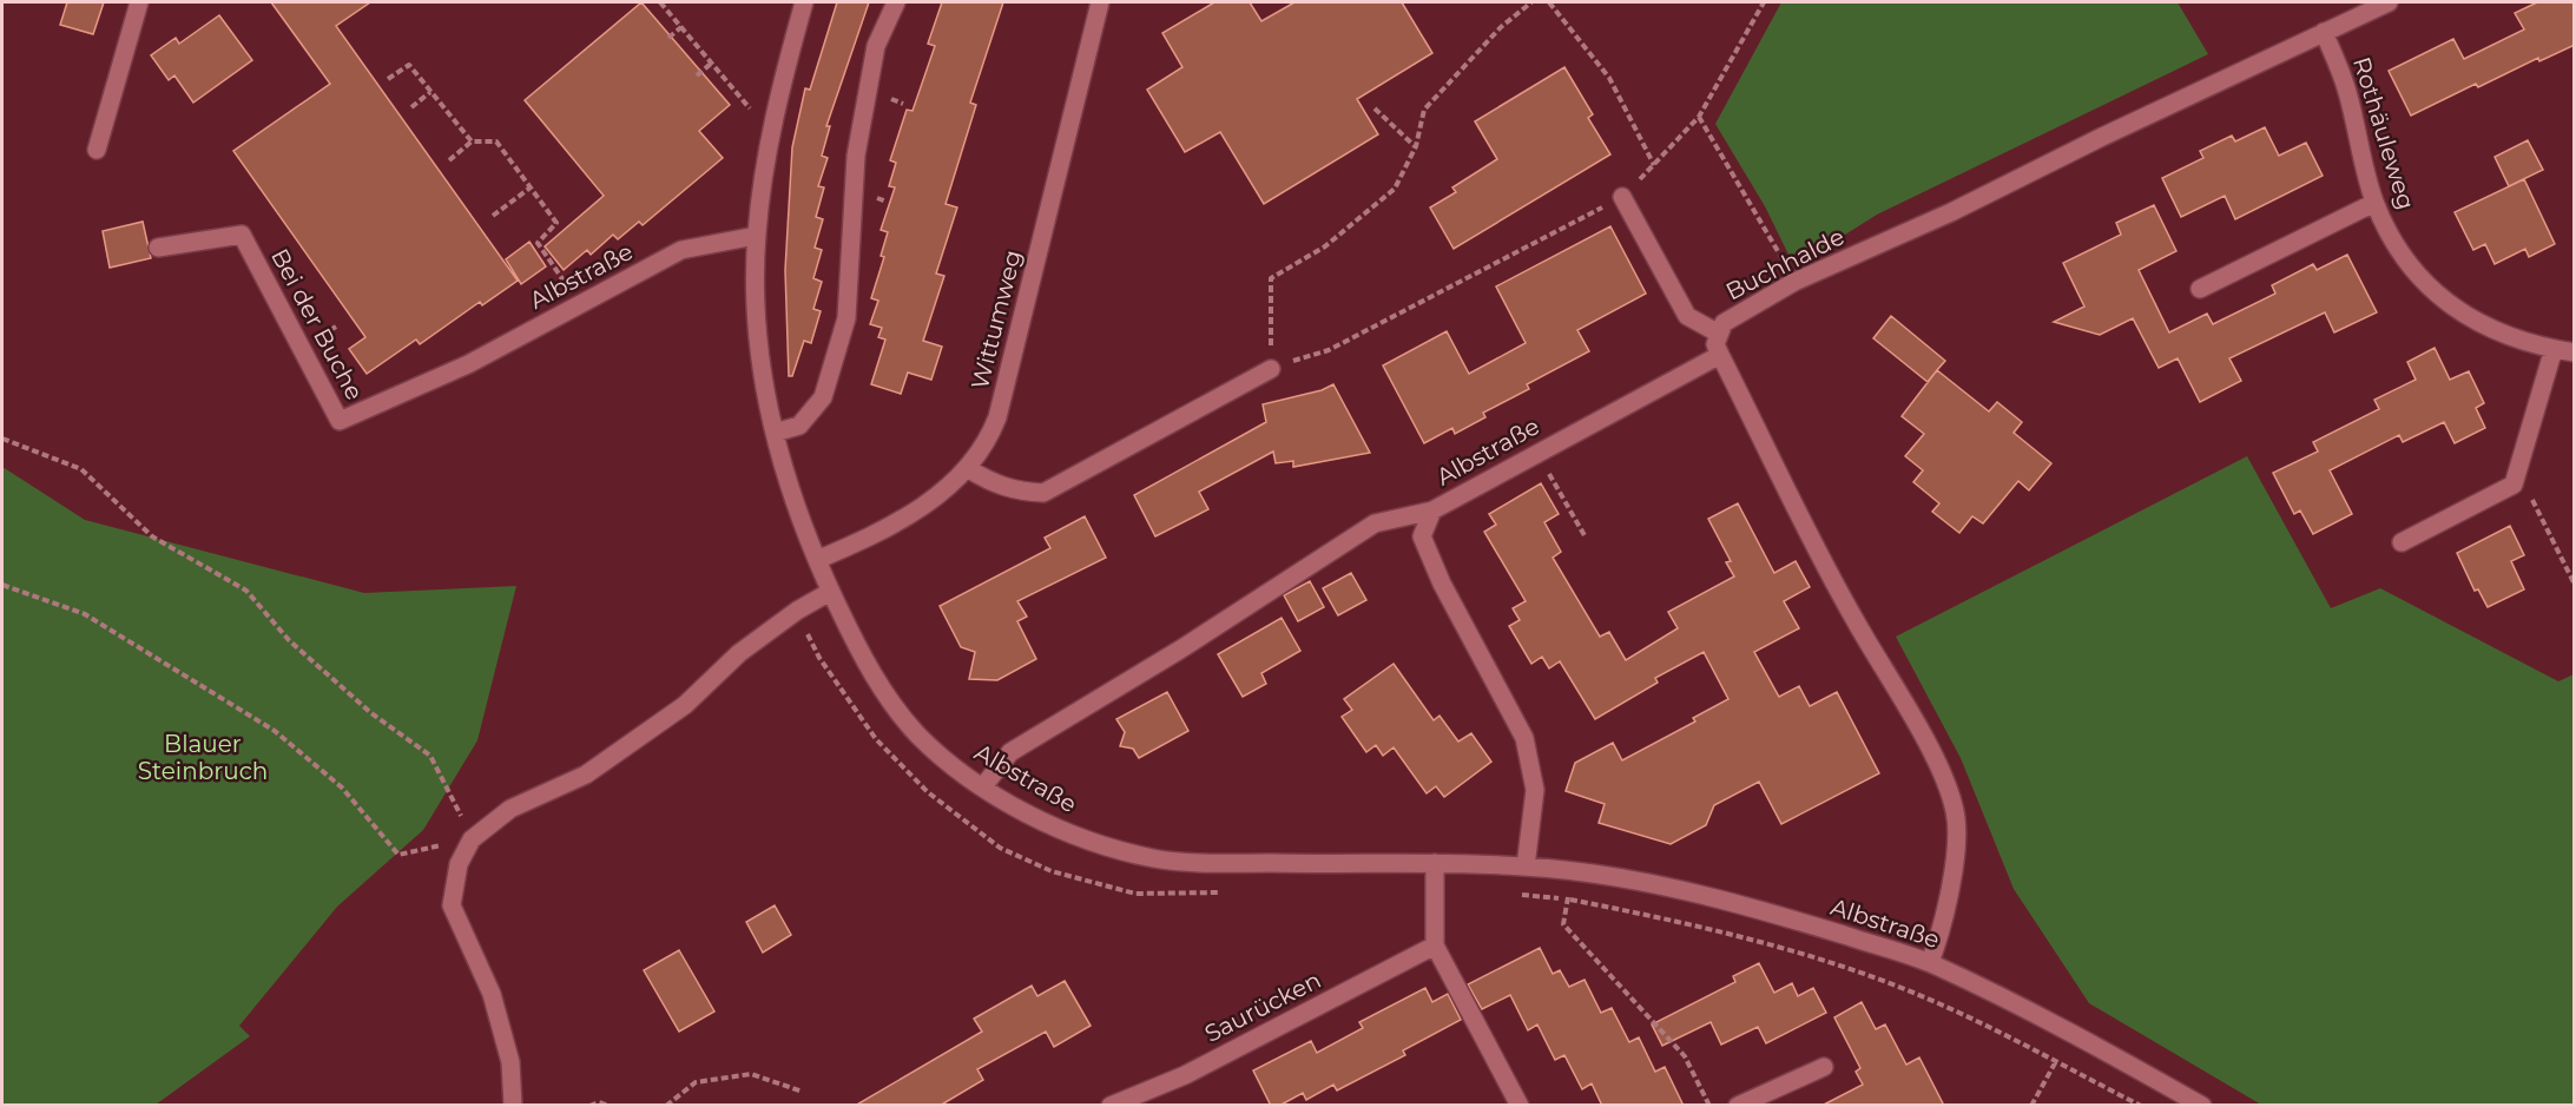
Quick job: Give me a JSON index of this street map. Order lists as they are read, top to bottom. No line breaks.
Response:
{"streets":{"street":["Rothäuleweg","Buchhalde","Albstraße","Wittumweg","Bei der Buche","Saurücken"]},"crossings":[["Rothäuleweg","Buchhalde"],["Buchhalde","Albstraße"],["Albstraße","Wittumweg"],["Albstraße","Bei der Buche"]],"parks":["Blauer Steinbruch"]}
